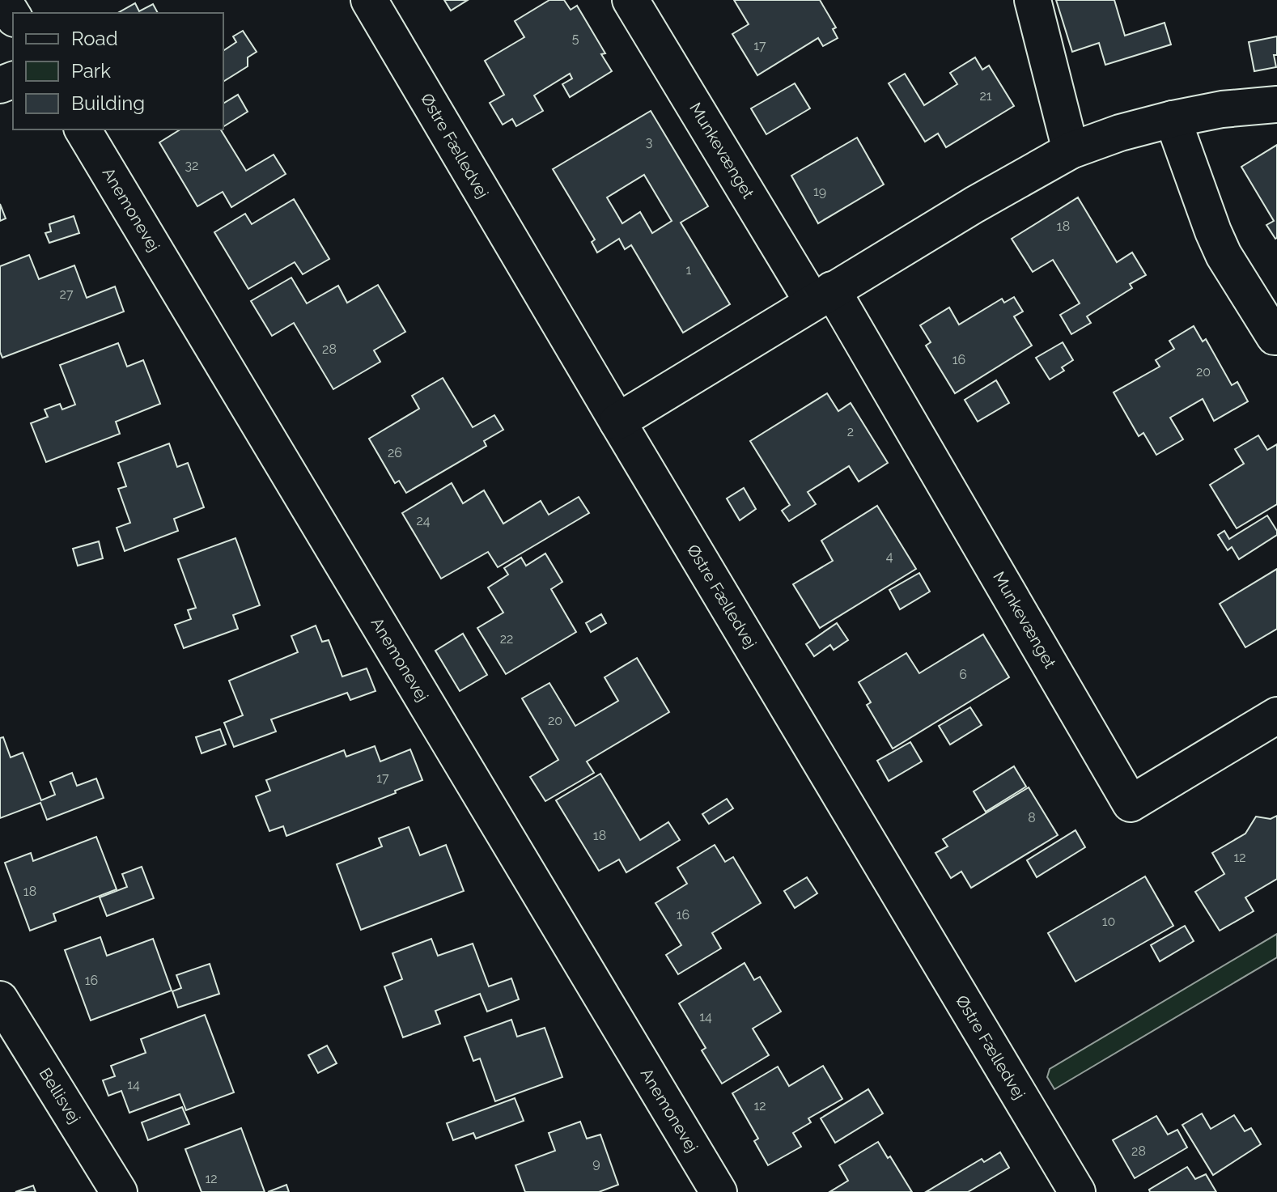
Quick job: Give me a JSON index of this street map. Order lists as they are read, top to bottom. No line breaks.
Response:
{"streets":{"street":["Østre Fælledvej","Munkevænget","Anemonevej","Bellisvej"]},"house_numbers":["5","17","21","3","32","19","18","1","27","28","16","20","2","26","24","4","22","6","20","17","8","18","12","18","16","10","16","14","14","12","28","9","12"],"legend":["Road","Park","Building"]}
